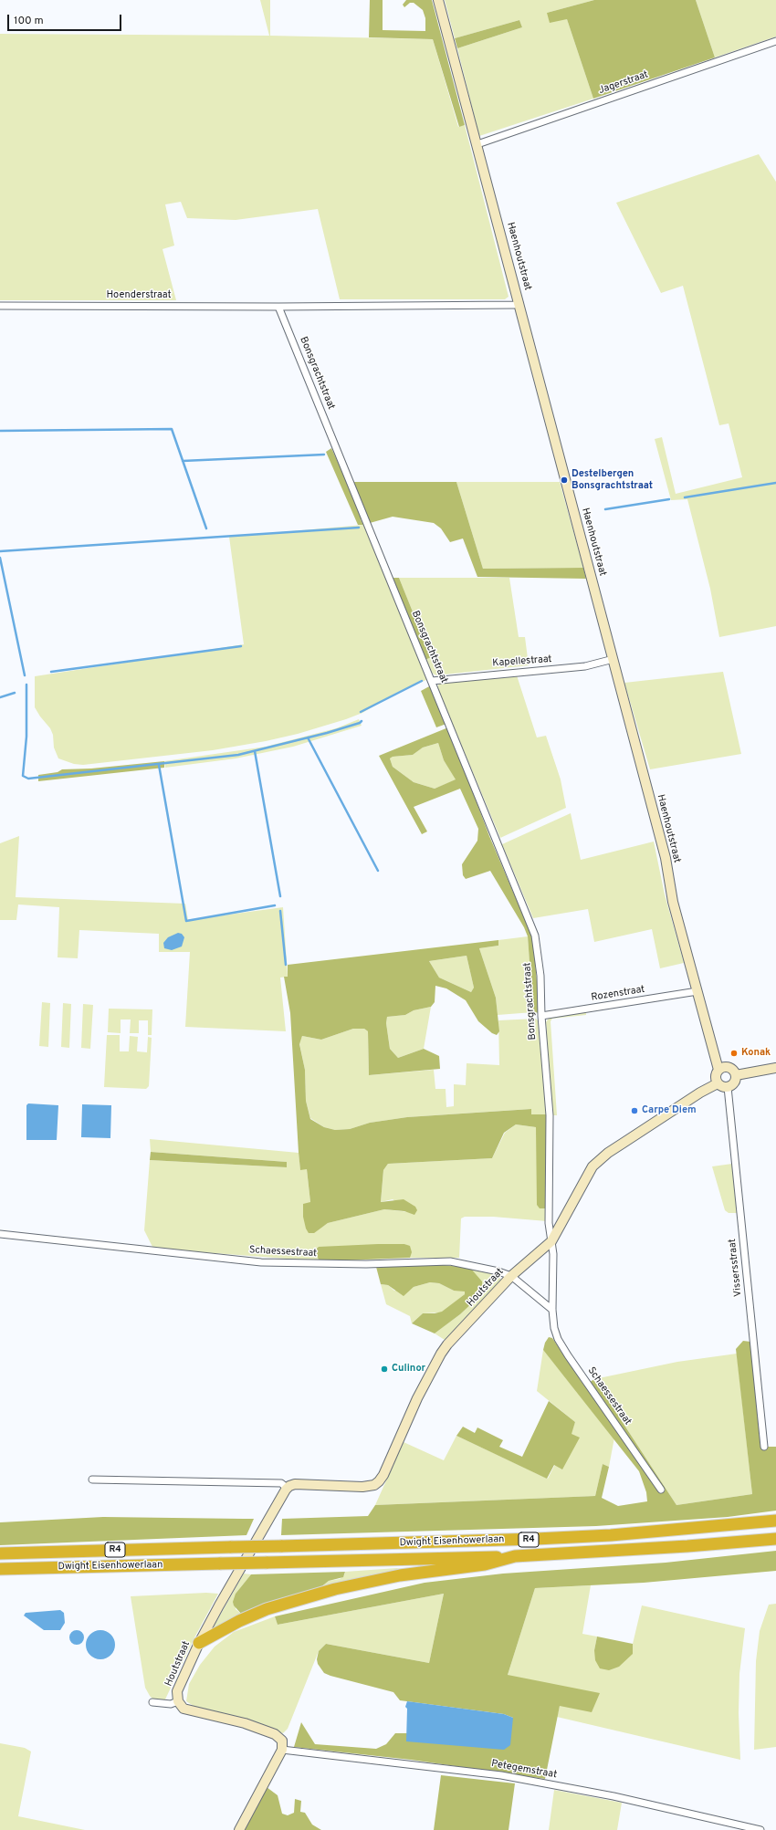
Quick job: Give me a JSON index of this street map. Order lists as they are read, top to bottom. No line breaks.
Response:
{"streets":{"highway":["R4","Dwight Eisenhowerlaan"],"street":["Jagerstraat","Haenhoutstraat","Hoenderstraat","Bonsgrachtstraat","Kapellestraat","Rozenstraat","Schaessestraat","Vissersstraat","Houtstraat","Petegemstraat"]},"crossings":[["Jagerstraat","Haenhoutstraat"],["Haenhoutstraat","Kapellestraat"],["Haenhoutstraat","Rozenstraat"],["Haenhoutstraat","Vissersstraat"],["Haenhoutstraat","Houtstraat"],["Hoenderstraat","Bonsgrachtstraat"],["Bonsgrachtstraat","Kapellestraat"],["Bonsgrachtstraat","Rozenstraat"],["Bonsgrachtstraat","Schaessestraat"],["Bonsgrachtstraat","Houtstraat"],["Schaessestraat","Houtstraat"],["Vissersstraat","Houtstraat"],["Houtstraat","Petegemstraat"],["R4","Dwight Eisenhowerlaan"]],"places":["Destelbergen Bonsgrachtstraat","Konak","Carpe Diem","Culinor"],"scale_bar":"100 m"}
